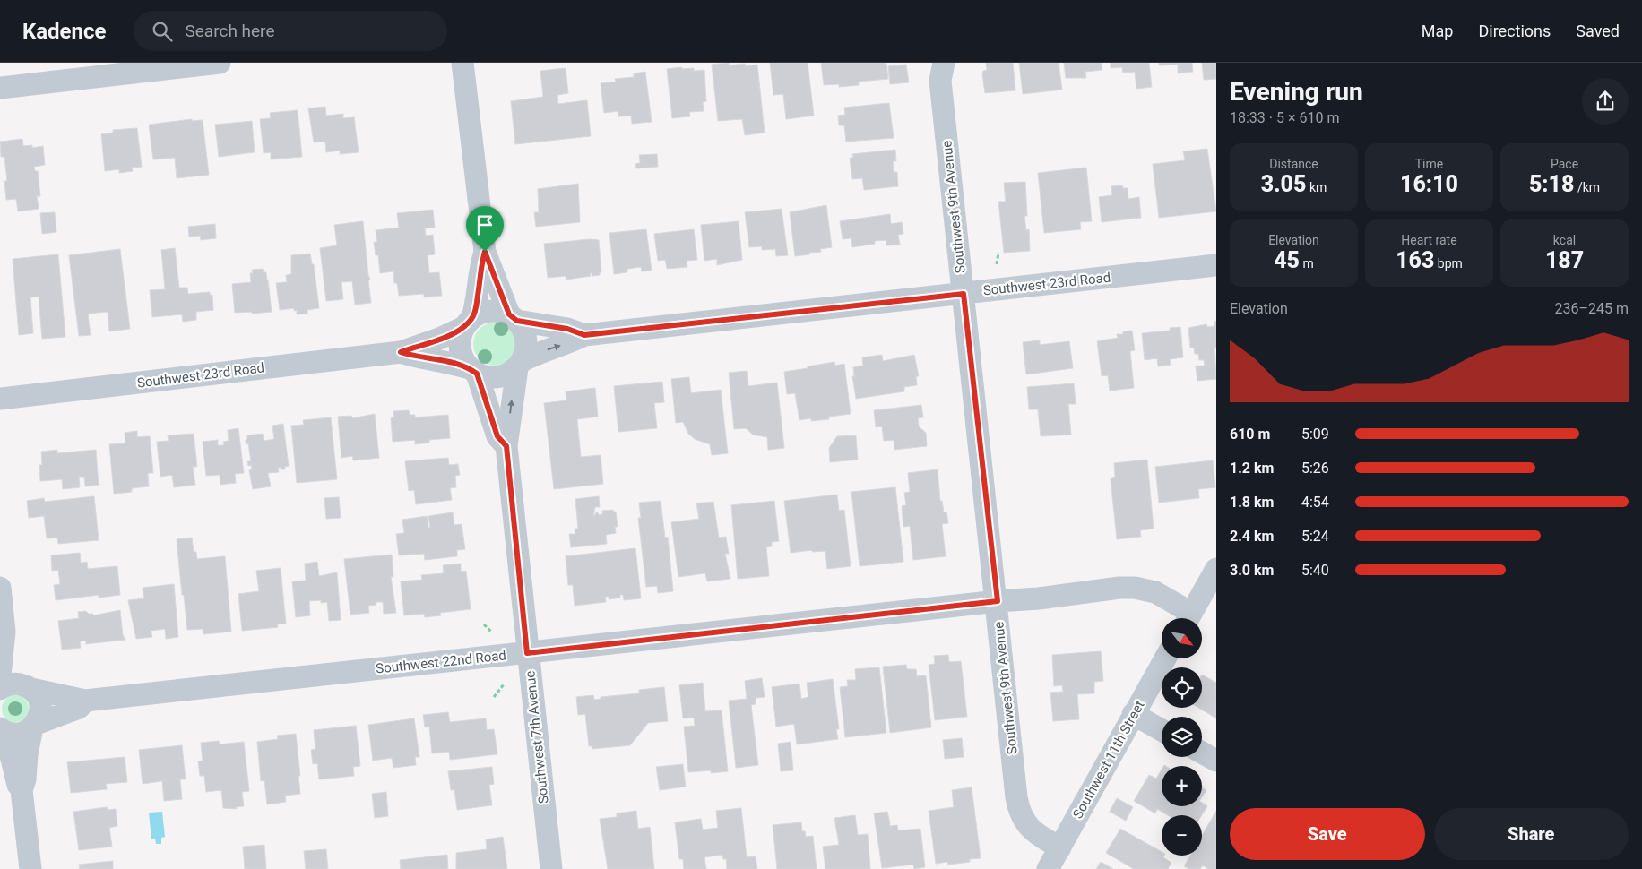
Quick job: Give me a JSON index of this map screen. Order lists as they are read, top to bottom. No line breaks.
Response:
{"streets":{"street":["Southwest 9th Avenue","Southwest 23rd Road","Southwest 22nd Road","Southwest 7th Avenue","Southwest 11th Street"]},"crossings":[["Southwest 9th Avenue","Southwest 23rd Road"],["Southwest 9th Avenue","Southwest 22nd Road"],["Southwest 9th Avenue","Southwest 11th Street"],["Southwest 23rd Road","Southwest 7th Avenue"],["Southwest 22nd Road","Southwest 7th Avenue"]],"north":"bottom right","page":{"header":"Kadence","search":"Search here","nav":["Map","Directions","Saved"],"heading":["Evening run","18:33 · 5 × 610 m"],"stats":[["Distance","3.05 km"],["Time","16:10"],["Pace","5:18 /km"],["Elevation","45 m"],["Heart rate","163 bpm"],["kcal","187"]],"chart":["Elevation","236–245 m"],"list":[{"name":"610 m","note":"5:09"},{"name":"1.2 km","note":"5:26"},{"name":"1.8 km","note":"4:54"},{"name":"2.4 km","note":"5:24"},{"name":"3.0 km","note":"5:40"}],"map_buttons":["+","−"],"buttons":["Save","Share"]}}
